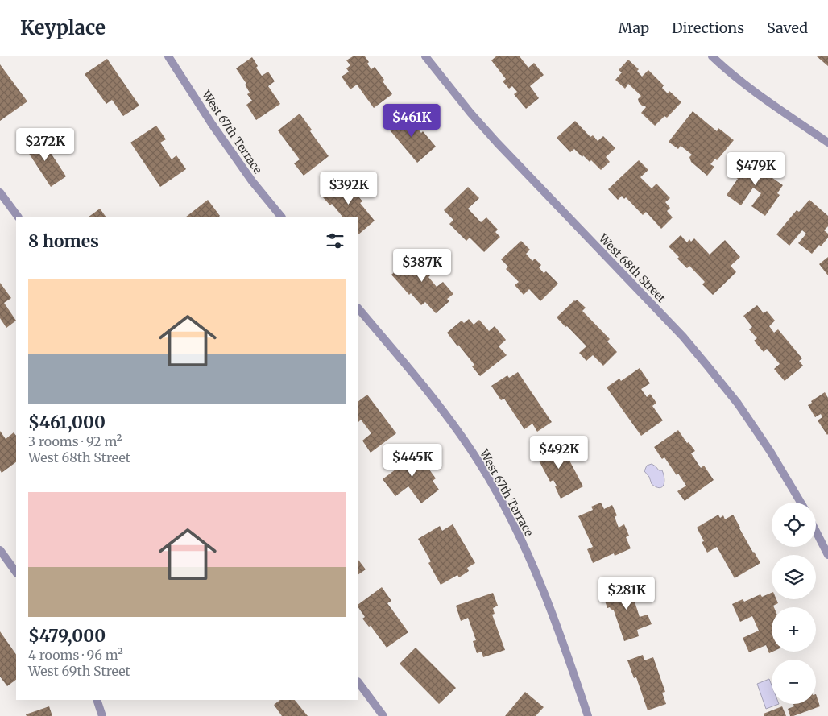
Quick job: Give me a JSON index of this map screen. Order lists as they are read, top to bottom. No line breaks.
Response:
{"streets":{"street":["West 67th Terrace","West 68th Street"]},"page":{"header":"Keyplace","nav":["Map","Directions","Saved"],"price":["$461K","$272K","$479K","$392K","$387K","$492K","$445K","$281K"],"heading":"8 homes","list":[{"name":"$461,000","note":"3 rooms · 92 m² · West 68th Street"},{"name":"$479,000","note":"4 rooms · 96 m² · West 69th Street"}],"map_buttons":["+","−"]}}
